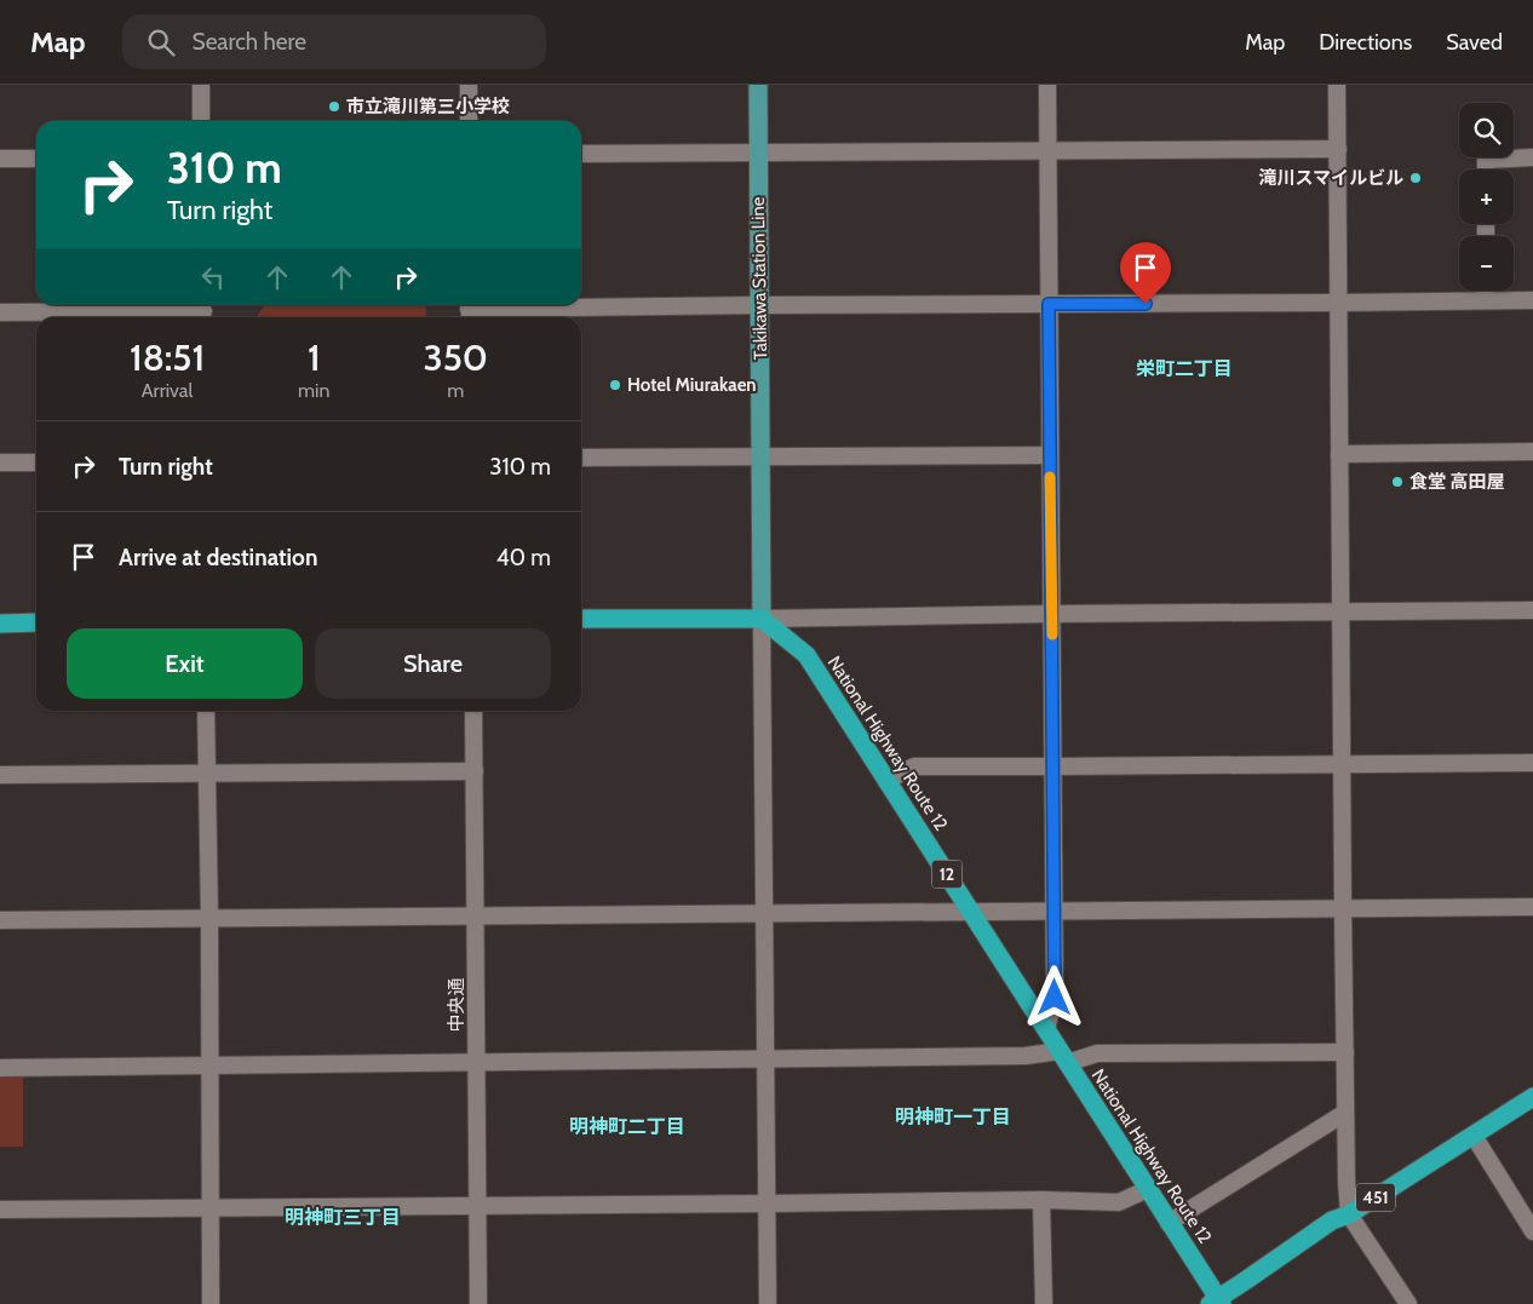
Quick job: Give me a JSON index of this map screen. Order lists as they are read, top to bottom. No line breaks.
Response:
{"streets":{"highway":["National Highway Route 12","12","451"],"main road":["Takikawa Station Line"],"street":["中央通"]},"crossings":[["Takikawa Station Line","National Highway Route 12"],["National Highway Route 12","451"]],"districts":["栄町二丁目","明神町一丁目","明神町二丁目","明神町三丁目"],"places":["市立滝川第三小学校","滝川スマイルビル","Hotel Miurakaen","食堂 高田屋"],"page":{"header":"Map","search":"Search here","nav":["Map","Directions","Saved"],"map_buttons":["+","−"],"turn":["310 m","Turn right"],"eta":["18:51","Arrival","1","min","350","m"],"list":[{"name":"Turn right","value":"310 m"},{"name":"Arrive at destination","value":"40 m"}],"buttons":["Exit","Share"]}}
